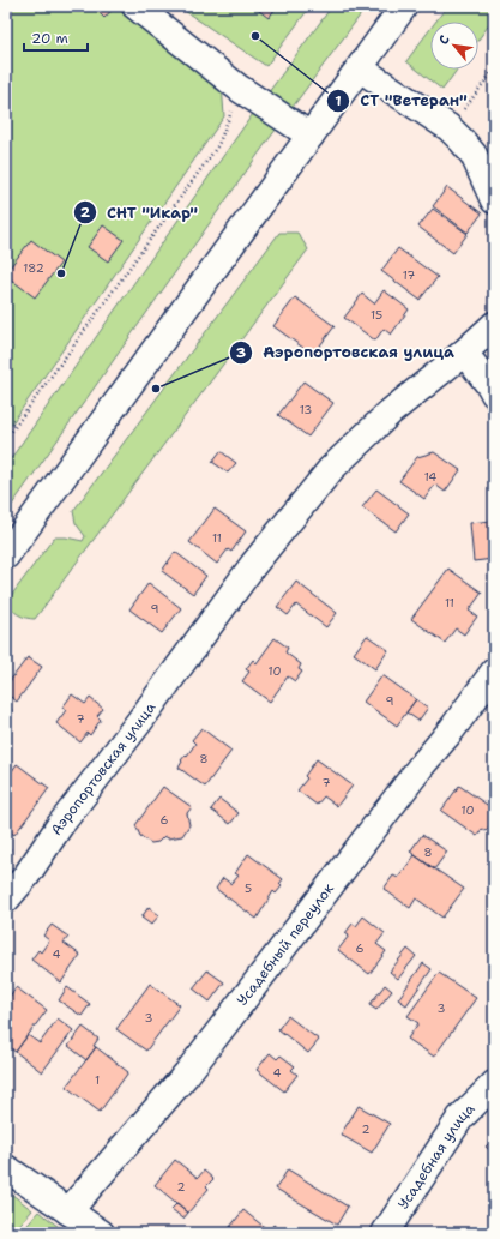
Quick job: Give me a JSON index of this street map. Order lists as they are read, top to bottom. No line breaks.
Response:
{"streets":{"street":["Аэропортовская улица","Усадебный переулок","Усадебная улица"]},"places":["СТ \"Ветеран\"","СНТ \"Икар\"","Аэропортовская улица"],"house_numbers":["182","17","15","13","14","11","11","9","10","9","7","8","7","10","6","8","5","6","4","3","3","4","1","2","2"],"scale_bar":"20 m","north":"top left"}
